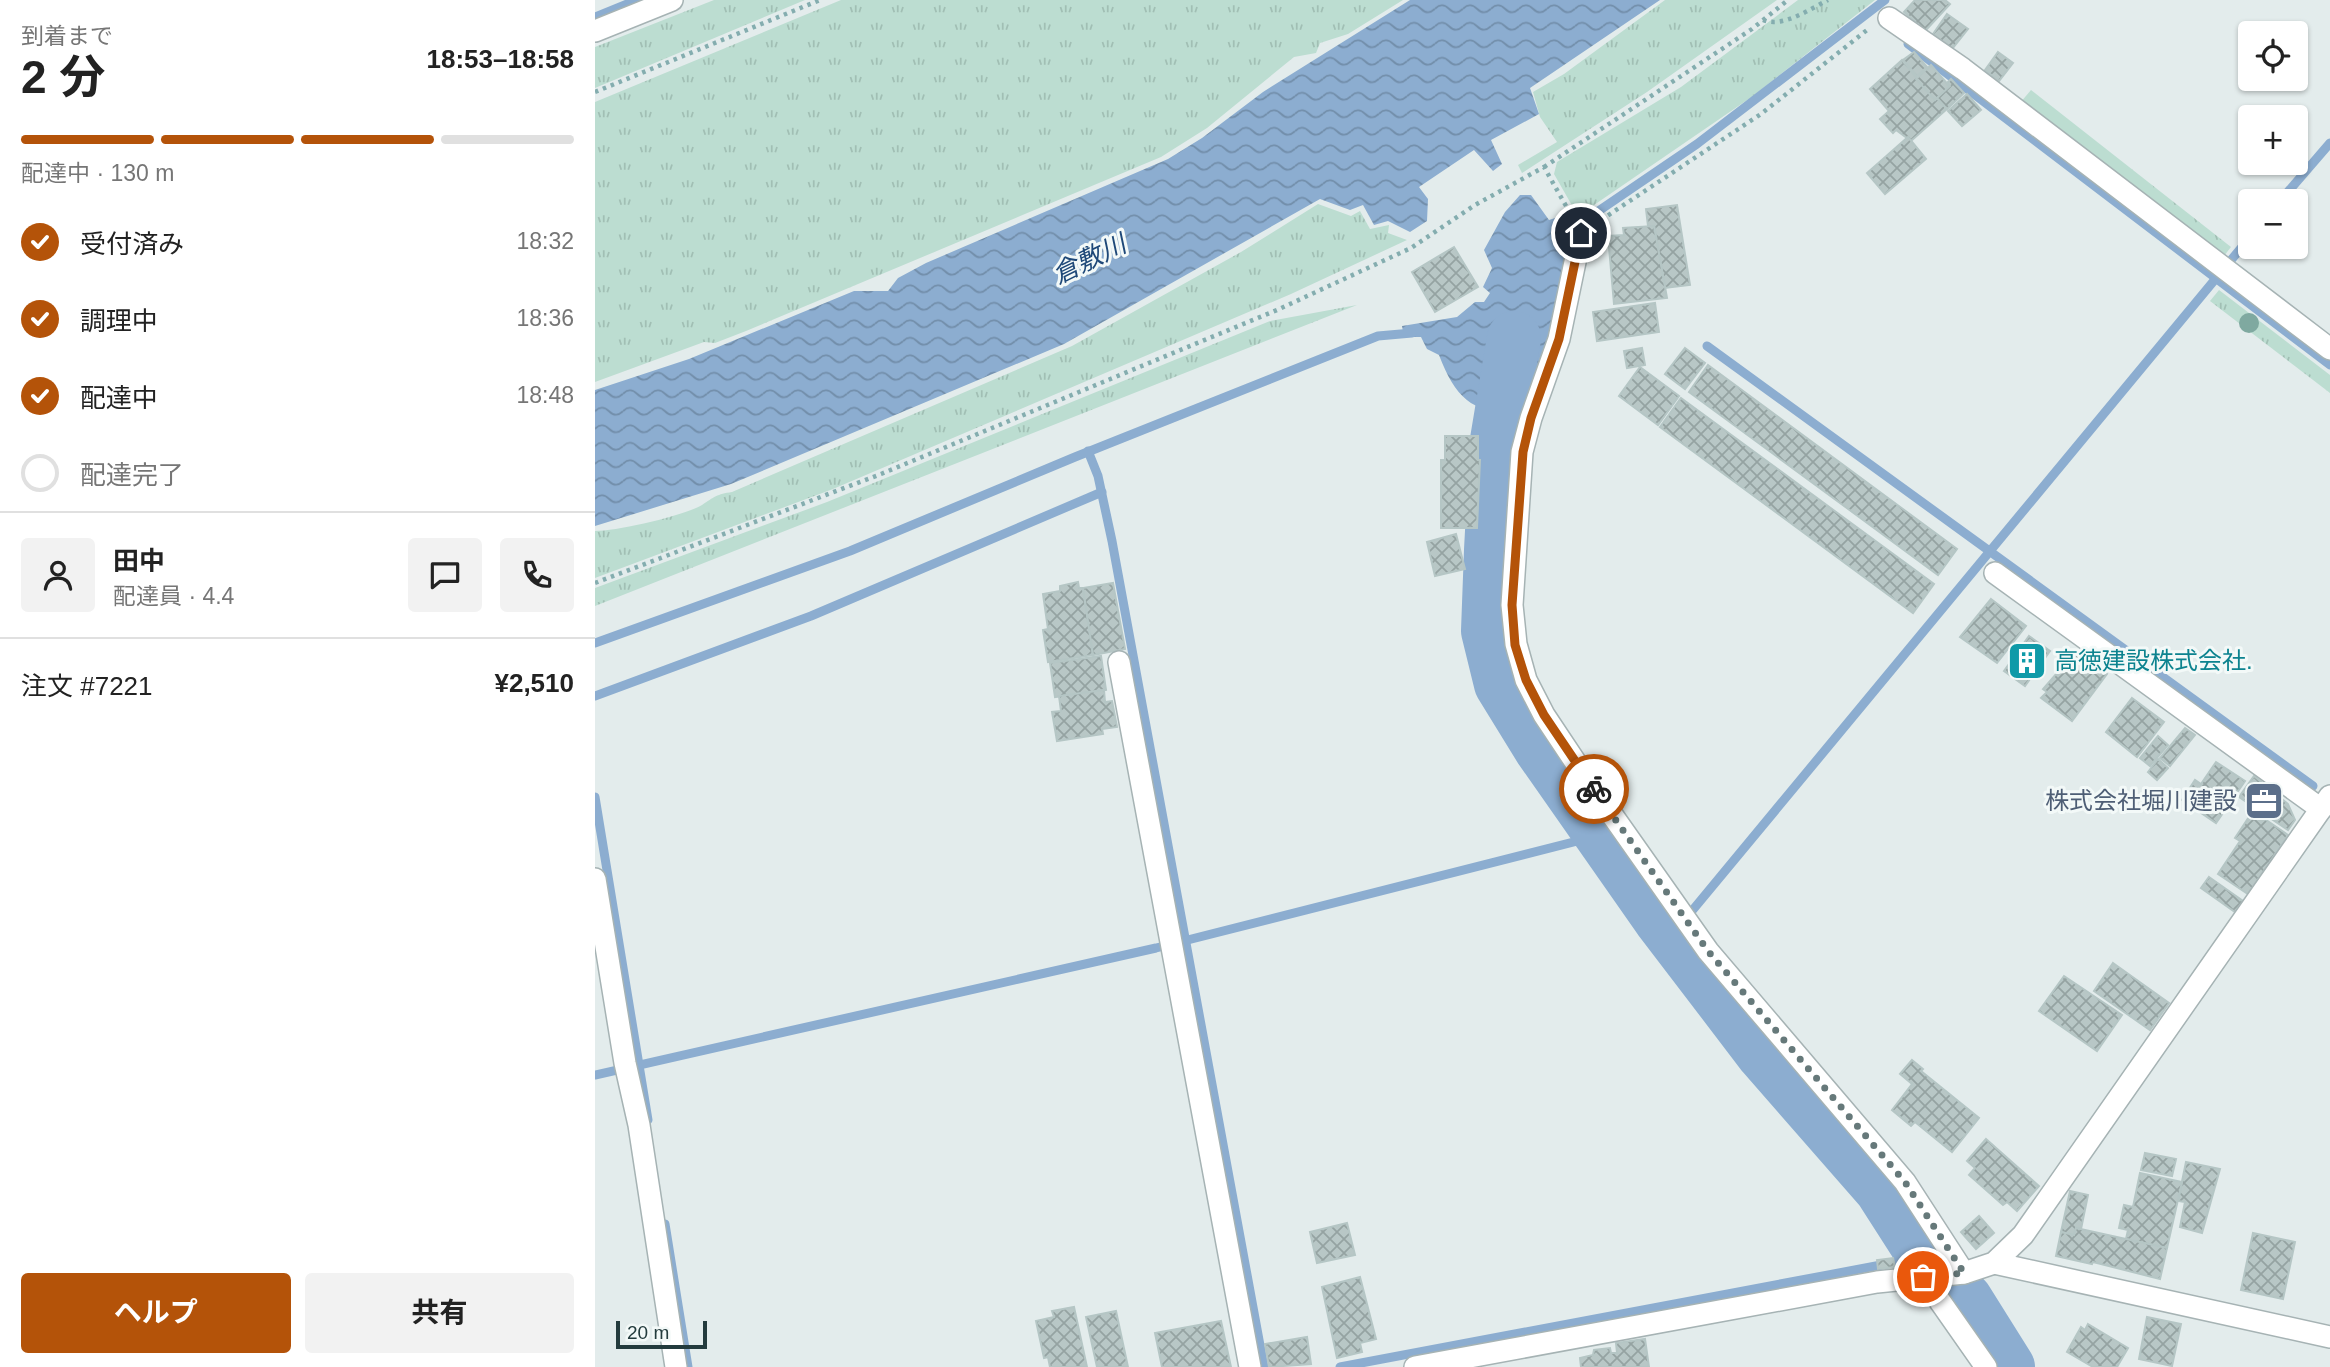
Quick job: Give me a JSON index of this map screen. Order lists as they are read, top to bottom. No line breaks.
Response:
{"water":["倉敷川"],"places":{"building":["高徳建設株式会社."],"office":["株式会社堀川建設"]},"scale_bar":"20 m","page":{"heading":["2 分","到着まで","18:53–18:58"],"panel":["田中","配達員 · 4.4","注文 #7221","¥2,510"],"map_buttons":["+","−"],"bar":"配達中 · 130 m","list":[["受付済み","18:32"],["調理中","18:36"],["配達中","18:48"],"配達完了"],"buttons":["ヘルプ","共有"],"scale":"20 m"}}
